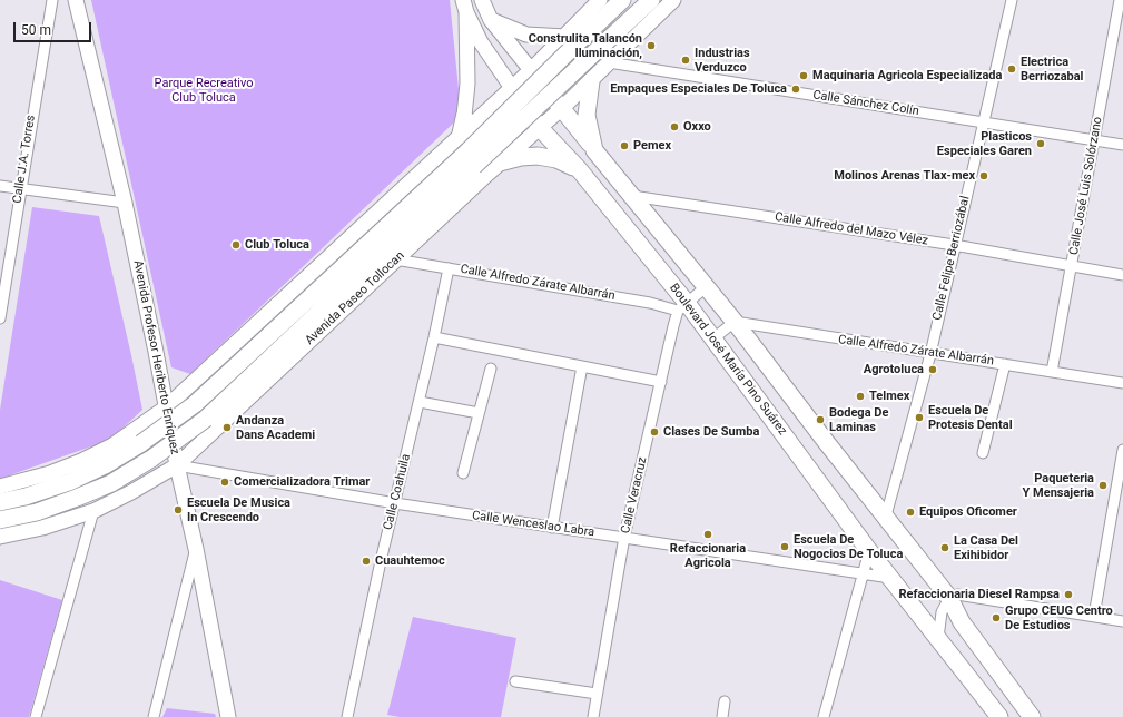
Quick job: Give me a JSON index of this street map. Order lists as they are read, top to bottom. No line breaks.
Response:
{"streets":{"highway":["Avenida Paseo Tollocan","Boulevard José María Pino Suárez"],"main road":["Avenida Profesor Heriberto Enríquez"],"street":["Calle Sánchez Colín","Calle J.A. Torres","Calle José Luis Solórzano","Calle Alfredo del Mazo Vélez","Calle Felipe Berriozábal","Calle Alfredo Zárate Albarrán","Calle Coahuila","Calle Veracruz","Calle Wenceslao Labra"]},"crossings":[["Calle Sánchez Colín","Calle José Luis Solórzano"],["Calle Sánchez Colín","Calle Felipe Berriozábal"],["Calle Sánchez Colín","Avenida Paseo Tollocan"],["Calle José Luis Solórzano","Calle Alfredo del Mazo Vélez"],["Calle José Luis Solórzano","Calle Alfredo Zárate Albarrán"],["Calle Alfredo del Mazo Vélez","Calle Felipe Berriozábal"],["Calle Alfredo del Mazo Vélez","Boulevard José María Pino Suárez"],["Calle Felipe Berriozábal","Calle Alfredo Zárate Albarrán"],["Calle Felipe Berriozábal","Boulevard José María Pino Suárez"],["Calle Alfredo Zárate Albarrán","Avenida Paseo Tollocan"],["Calle Alfredo Zárate Albarrán","Boulevard José María Pino Suárez"],["Calle Alfredo Zárate Albarrán","Calle Coahuila"],["Calle Alfredo Zárate Albarrán","Calle Veracruz"],["Avenida Paseo Tollocan","Avenida Profesor Heriberto Enríquez"],["Avenida Paseo Tollocan","Boulevard José María Pino Suárez"],["Avenida Paseo Tollocan","Calle Wenceslao Labra"],["Avenida Profesor Heriberto Enríquez","Calle Wenceslao Labra"],["Boulevard José María Pino Suárez","Calle Veracruz"],["Boulevard José María Pino Suárez","Calle Wenceslao Labra"],["Calle Coahuila","Calle Wenceslao Labra"],["Calle Veracruz","Calle Wenceslao Labra"]],"parks":["Parque Recreativo Club Toluca"],"places":["Construlita Talancón Iluminación,","Industrias Verduzco","Electrica Berriozabal","Maquinaria Agricola Especializada","Empaques Especiales De Toluca","Oxxo","Plasticos Especiales Garen","Pemex","Molinos Arenas Tlax-mex","Club Toluca","Agrotoluca","Telmex","Escuela De Protesis Dental","Bodega De Laminas","Andanza Dans Academi","Clases De Sumba","Comercializadora Trimar","Paqueteria Y Mensajeria","Escuela De Musica In Crescendo","Equipos Oficomer","Refaccionaria Agricola","Escuela De Nogocios De Toluca","La Casa Del Exihibidor","Cuauhtemoc","Refaccionaria Diesel Rampsa","Grupo CEUG Centro De Estudios"],"scale_bar":"50 m"}
